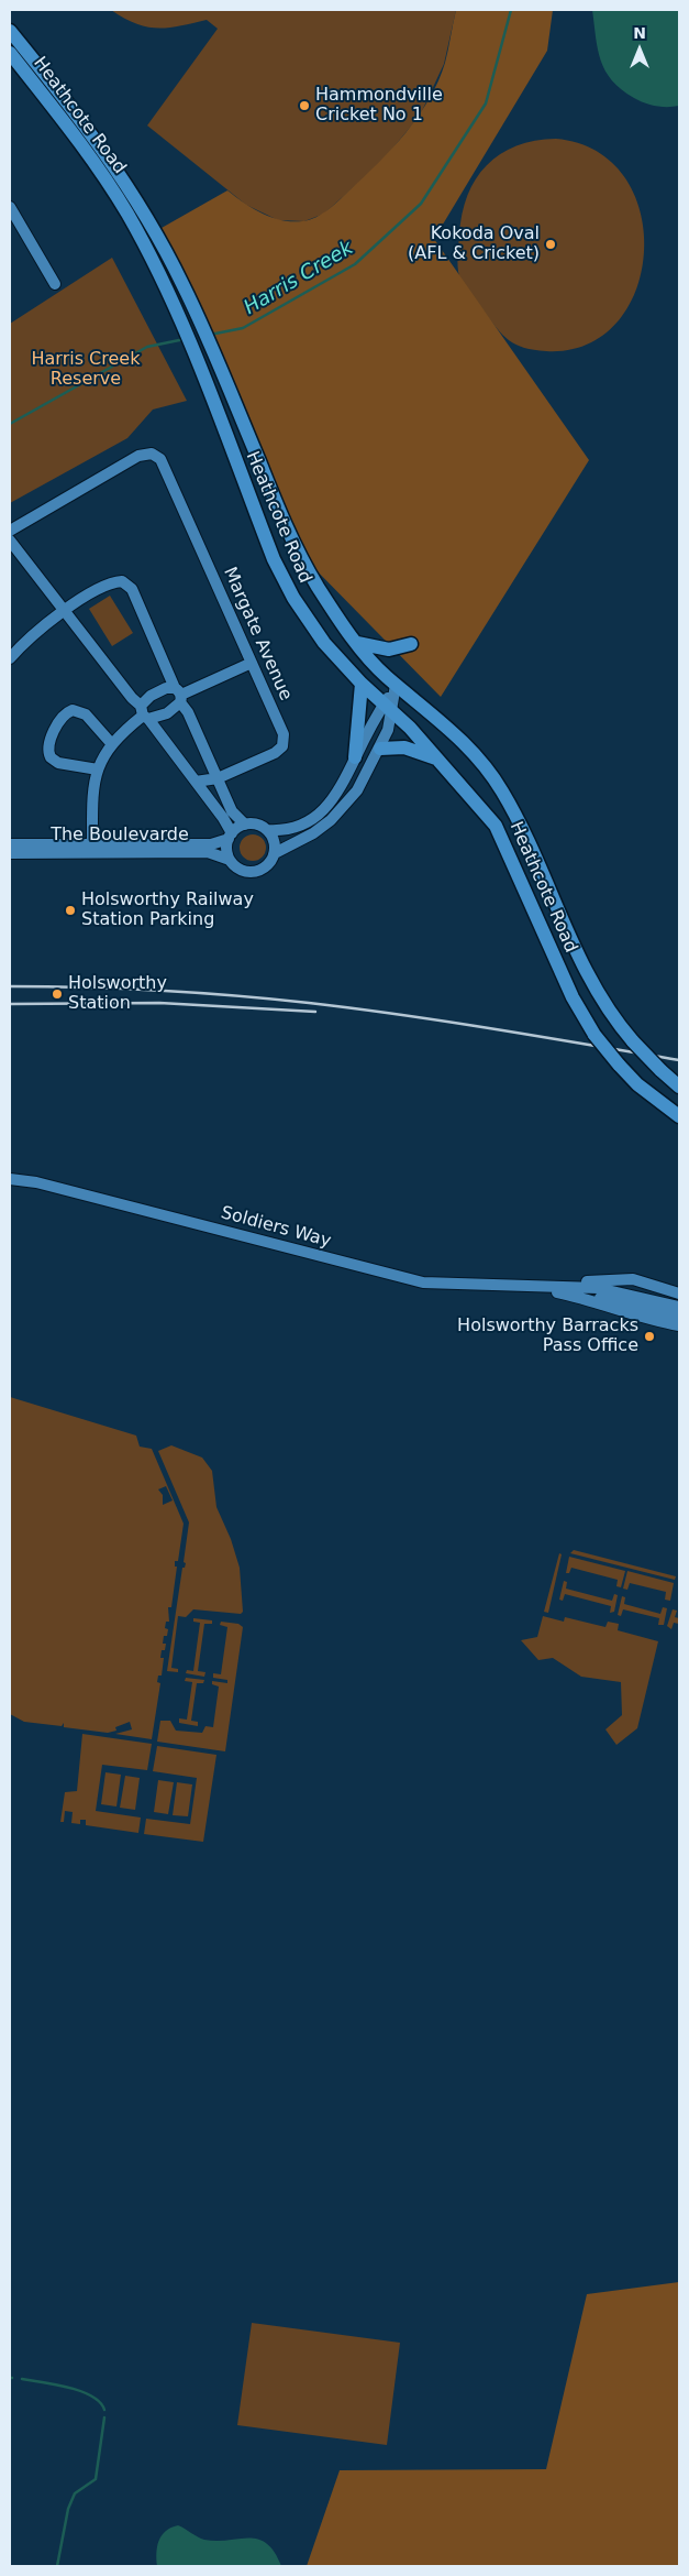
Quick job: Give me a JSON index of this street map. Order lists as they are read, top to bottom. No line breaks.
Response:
{"streets":{"main road":["Heathcote Road"],"street":["Margate Avenue","The Boulevarde","Soldiers Way"]},"water":["Harris Creek"],"parks":["Harris Creek Reserve"],"places":["Hammondville Cricket No 1","Kokoda Oval (AFL & Cricket)","Holsworthy Railway Station Parking","Holsworthy Station","Holsworthy Barracks Pass Office"],"north":"top"}
